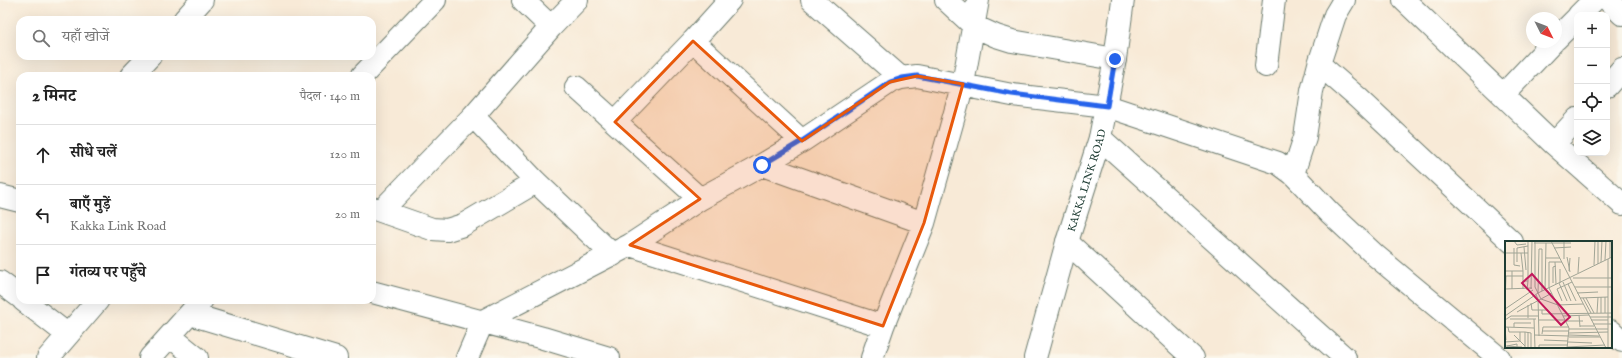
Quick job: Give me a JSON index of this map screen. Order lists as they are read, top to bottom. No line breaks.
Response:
{"streets":{"street":["KAKKA LINK ROAD"]},"north":"bottom right","page":{"map_buttons":["+","−"],"search":"यहाँ खोजें","heading":["2 मिनट","पैदल · 140 m"],"list":[["सीधे चलें","120 m"],["बाएँ मुड़ें","Kakka Link Road","20 m"],"गंतव्य पर पहुँचे"]}}
